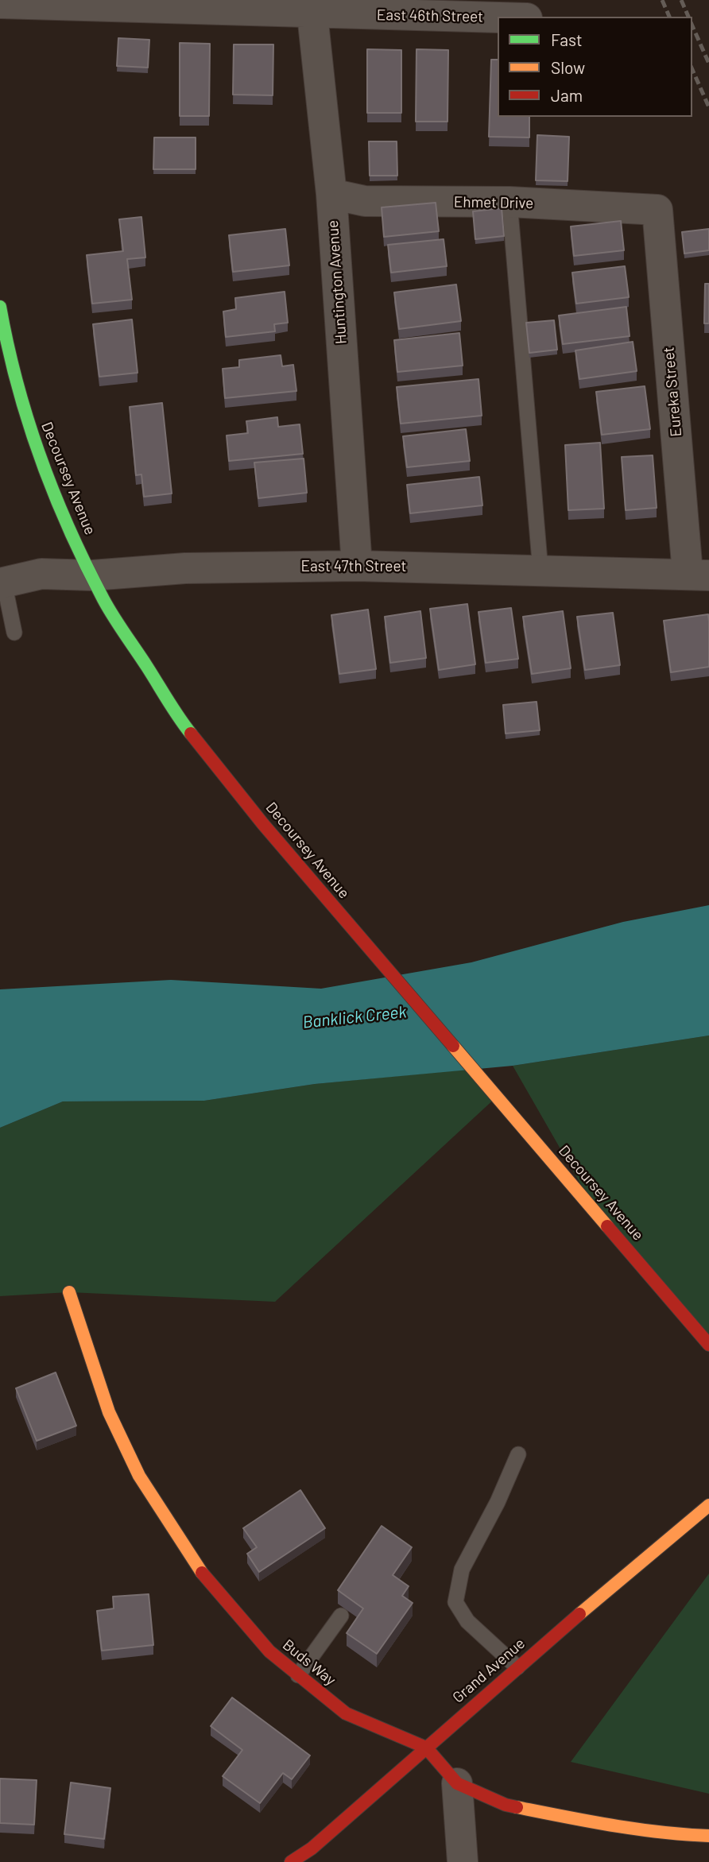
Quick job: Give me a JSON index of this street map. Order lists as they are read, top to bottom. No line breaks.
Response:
{"streets":{"street":["East 46th Street","Ehmet Drive","Huntington Avenue","Eureka Street","Decoursey Avenue","East 47th Street","Buds Way","Grand Avenue"]},"crossings":[["East 46th Street","Huntington Avenue"],["Ehmet Drive","Huntington Avenue"],["Ehmet Drive","Eureka Street"],["Huntington Avenue","East 47th Street"],["Eureka Street","East 47th Street"],["Decoursey Avenue","East 47th Street"],["Buds Way","Grand Avenue"]],"water":["Banklick Creek"],"legend":["Fast","Slow","Jam"]}
